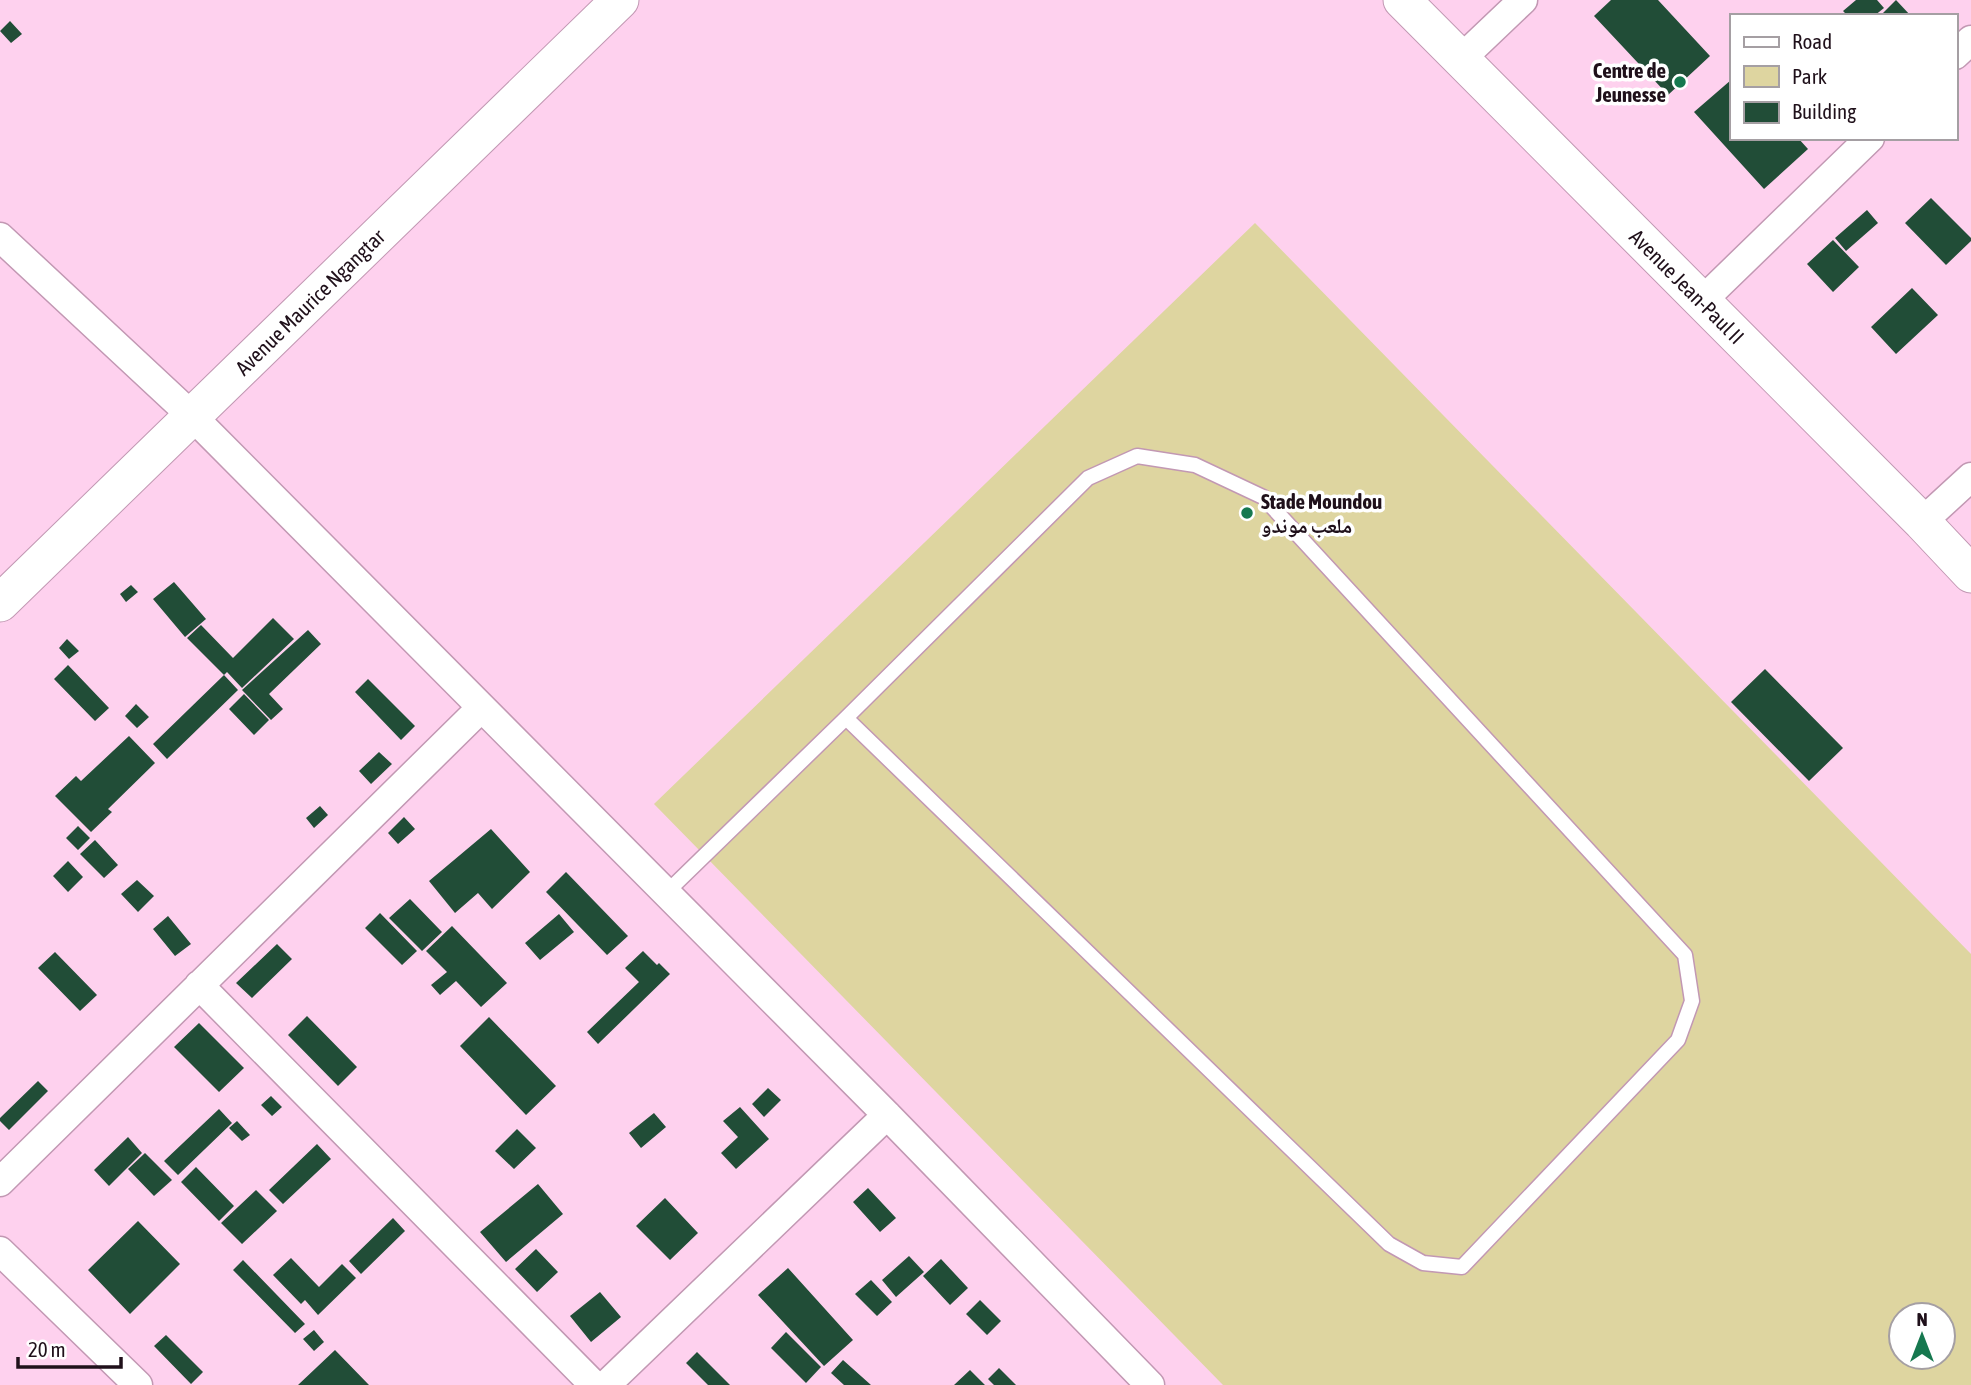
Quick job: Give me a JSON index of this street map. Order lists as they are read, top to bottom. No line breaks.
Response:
{"streets":{"street":["Avenue Jean-Paul II","Avenue Maurice Ngangtar"]},"places":["Centre de Jeunesse","Stade Moundou ملعب موندو"],"legend":["Road","Park","Building"],"scale_bar":"20 m","north":"top"}
